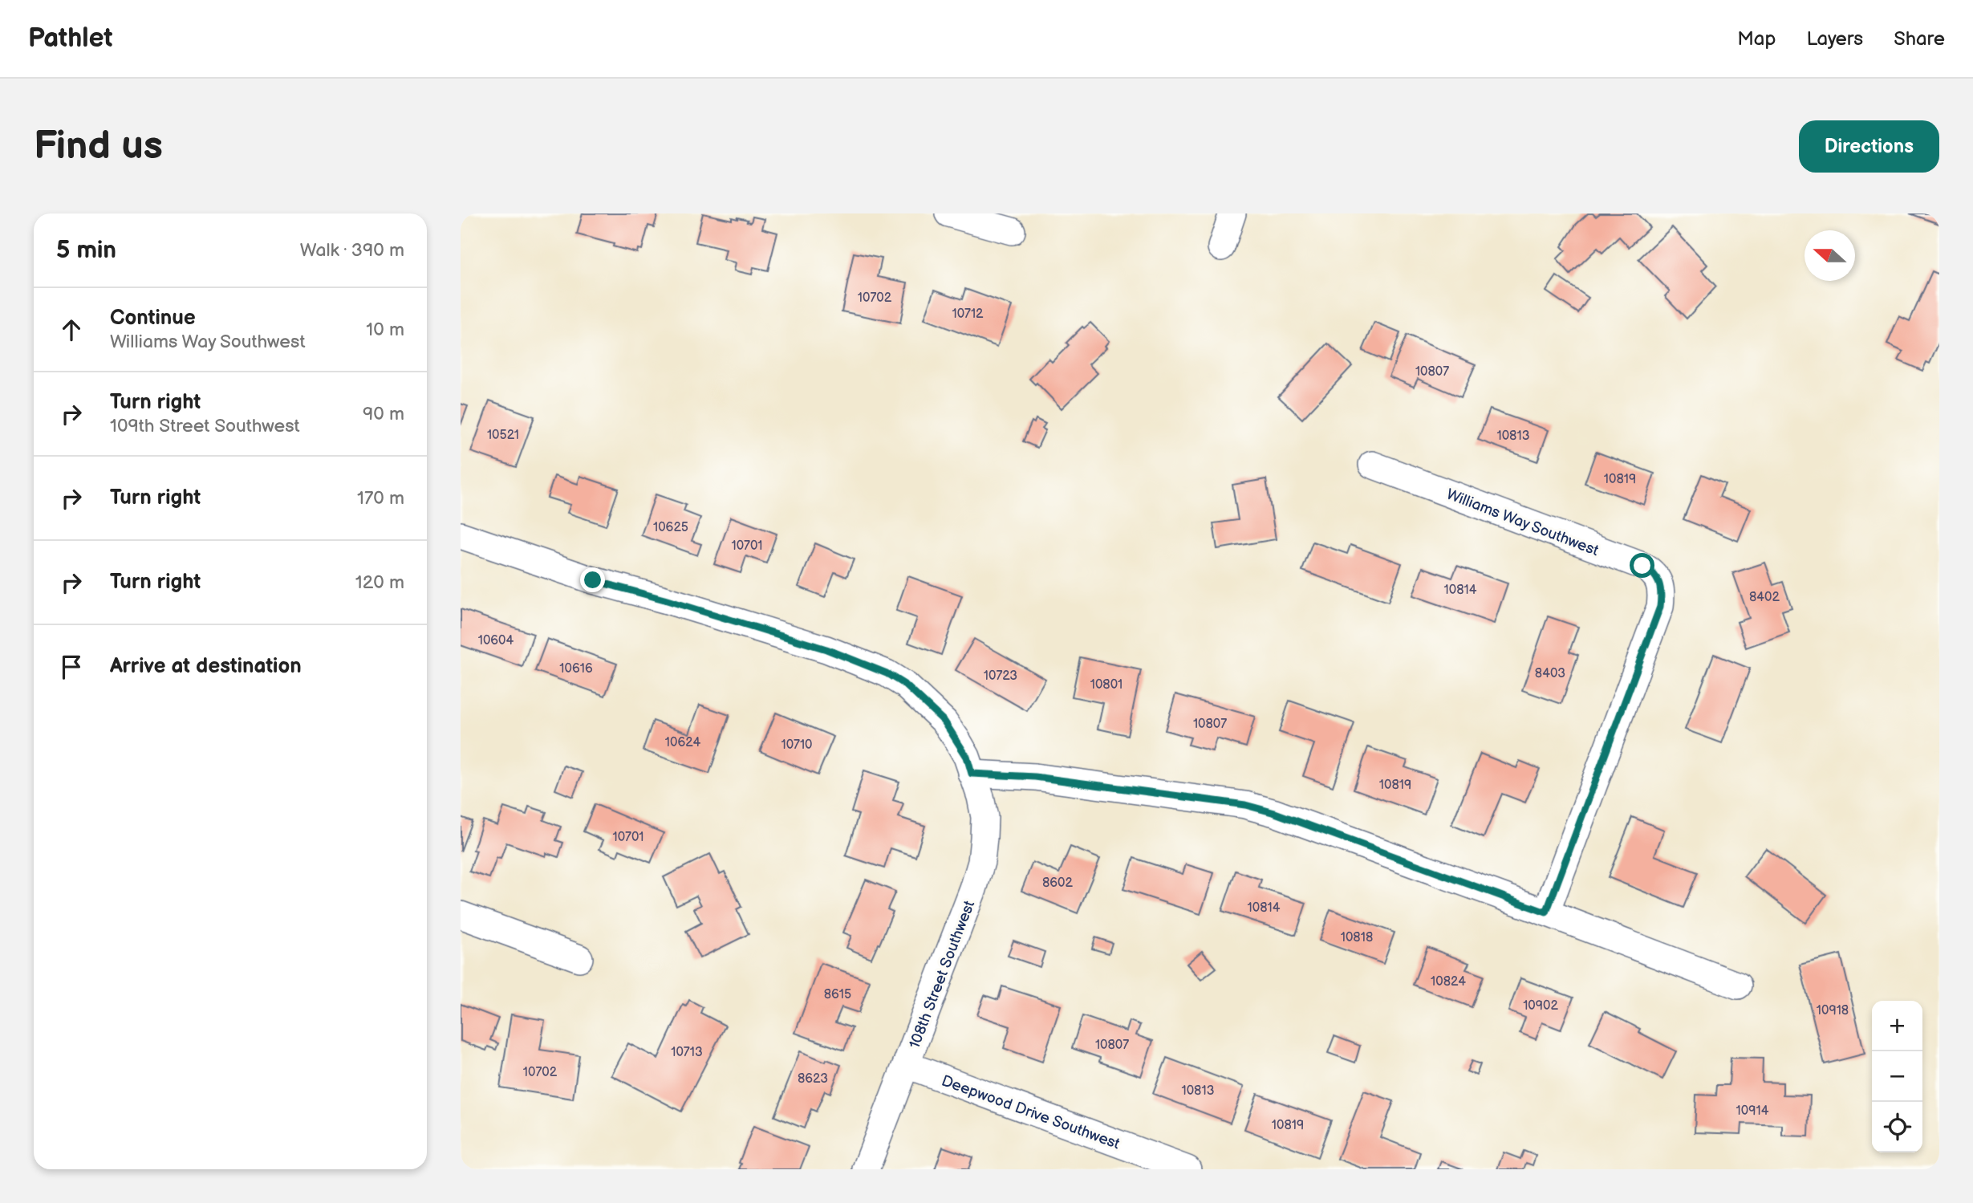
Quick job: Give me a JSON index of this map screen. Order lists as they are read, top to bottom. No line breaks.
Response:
{"streets":{"street":["Williams Way Southwest","108th Street Southwest","Deepwood Drive Southwest"]},"crossings":[["108th Street Southwest","Deepwood Drive Southwest"]],"house_numbers":["10702","10712","10807","10521","10813","10819","10625","10701","10814","8402","10604","10616","8403","10723","10801","10807","10624","10710","10819","10701","8602","10814","10818","10824","8615","10902","10918","10807","10713","10702","8623","10813","10914","10819"],"north":"left","page":{"header":"Pathlet","nav":["Map","Layers","Share"],"buttons":"Directions","title":"Find us","heading":["5 min","Walk · 390 m"],"list":[["Continue","Williams Way Southwest","10 m"],["Turn right","109th Street Southwest","90 m"],["Turn right","170 m"],["Turn right","120 m"],"Arrive at destination"],"map_buttons":["+","−"]}}
